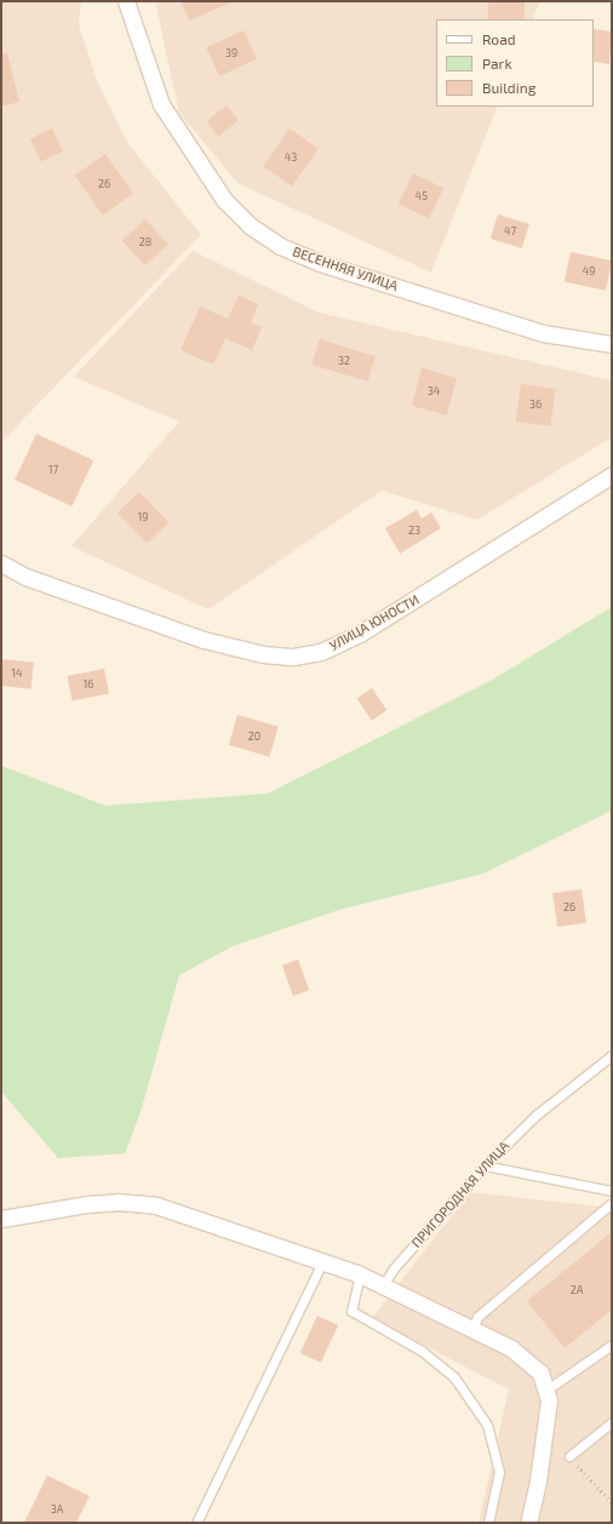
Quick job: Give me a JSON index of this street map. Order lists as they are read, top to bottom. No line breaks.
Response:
{"streets":{"street":["ВЕСЕННЯЯ УЛИЦА","УЛИЦА ЮНОСТИ"],"lane":["ПРИГОРОДНАЯ УЛИЦА"]},"house_numbers":["39","43","26","45","47","28","49","32","34","36","17","19","23","14","16","20","26","2А","3А"],"legend":["Road","Park","Building"]}
